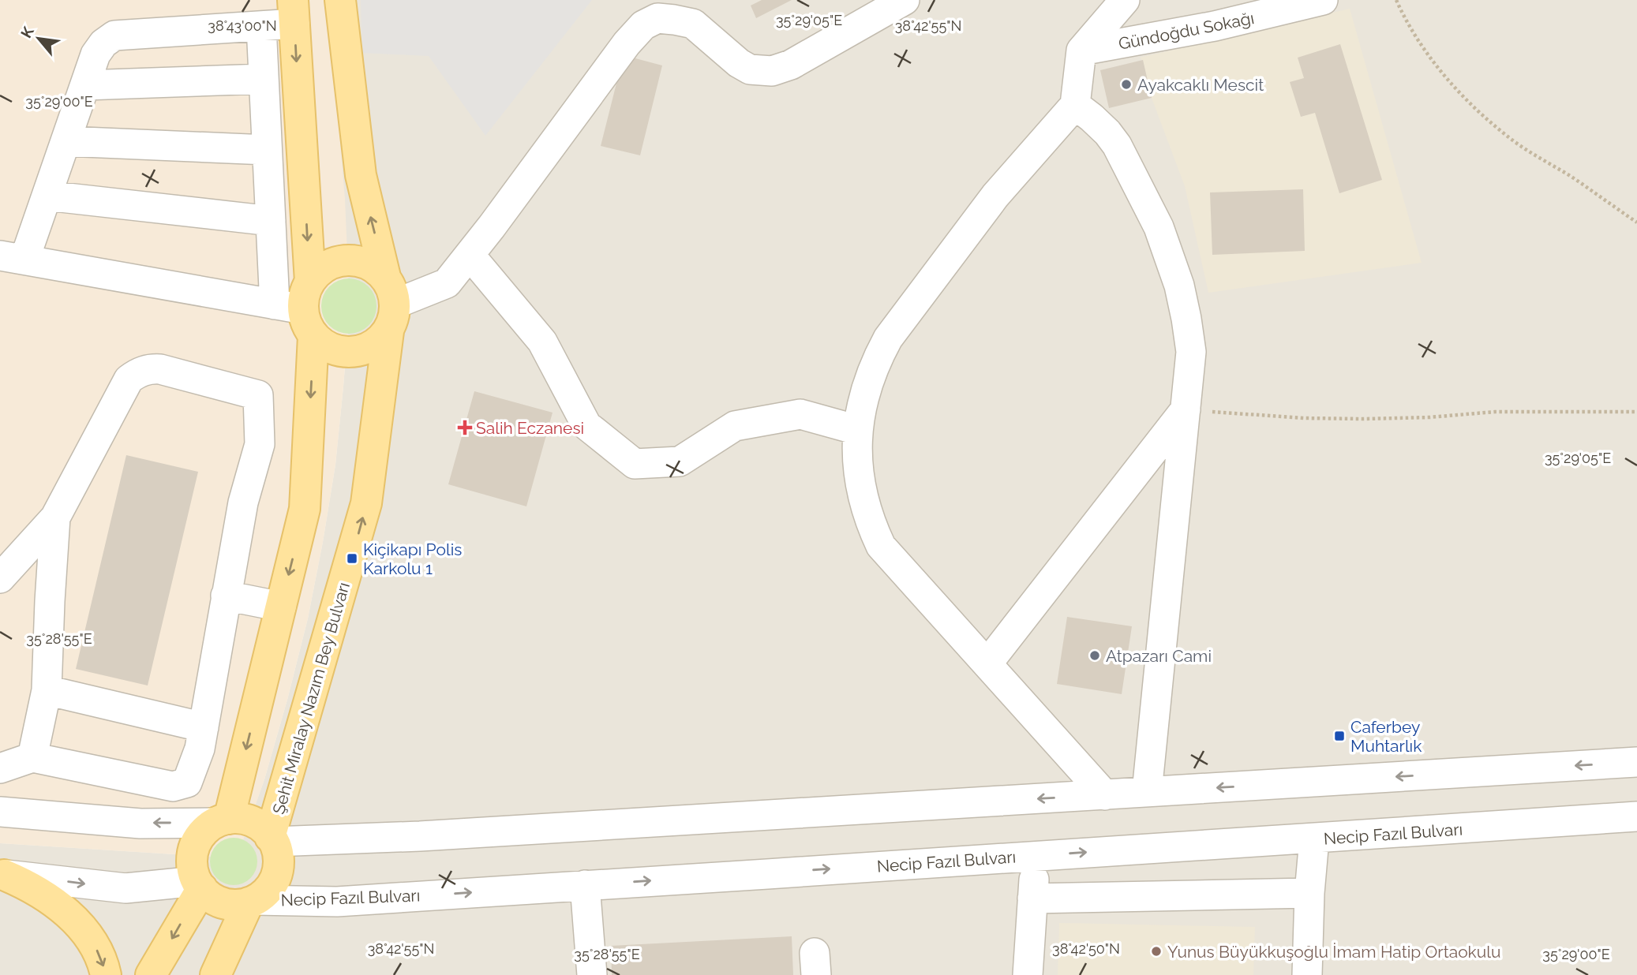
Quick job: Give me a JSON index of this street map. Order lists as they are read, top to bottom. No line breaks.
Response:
{"streets":{"main road":["Şehit Miralay Nazım Bey Bulvarı"],"street":["Gündoğdu Sokağı","Necip Fazıl Bulvarı"]},"crossings":[["Şehit Miralay Nazım Bey Bulvarı","Necip Fazıl Bulvarı"]],"places":{"other":["Ayakcaklı Mescit","Atpazarı Cami","Yunus Büyükkuşoğlu İmam Hatip Ortaokulu"],"health":["Salih Eczanesi"],"transit":["Kiçikapı Polis Karkolu 1","Caferbey Muhtarlık"]},"north":"top left","coordinates":["35°29'05\"E","38°43'00\"N","38°42'55\"N","35°29'00\"E","35°28'55\"E","38°42'50\"N"]}
